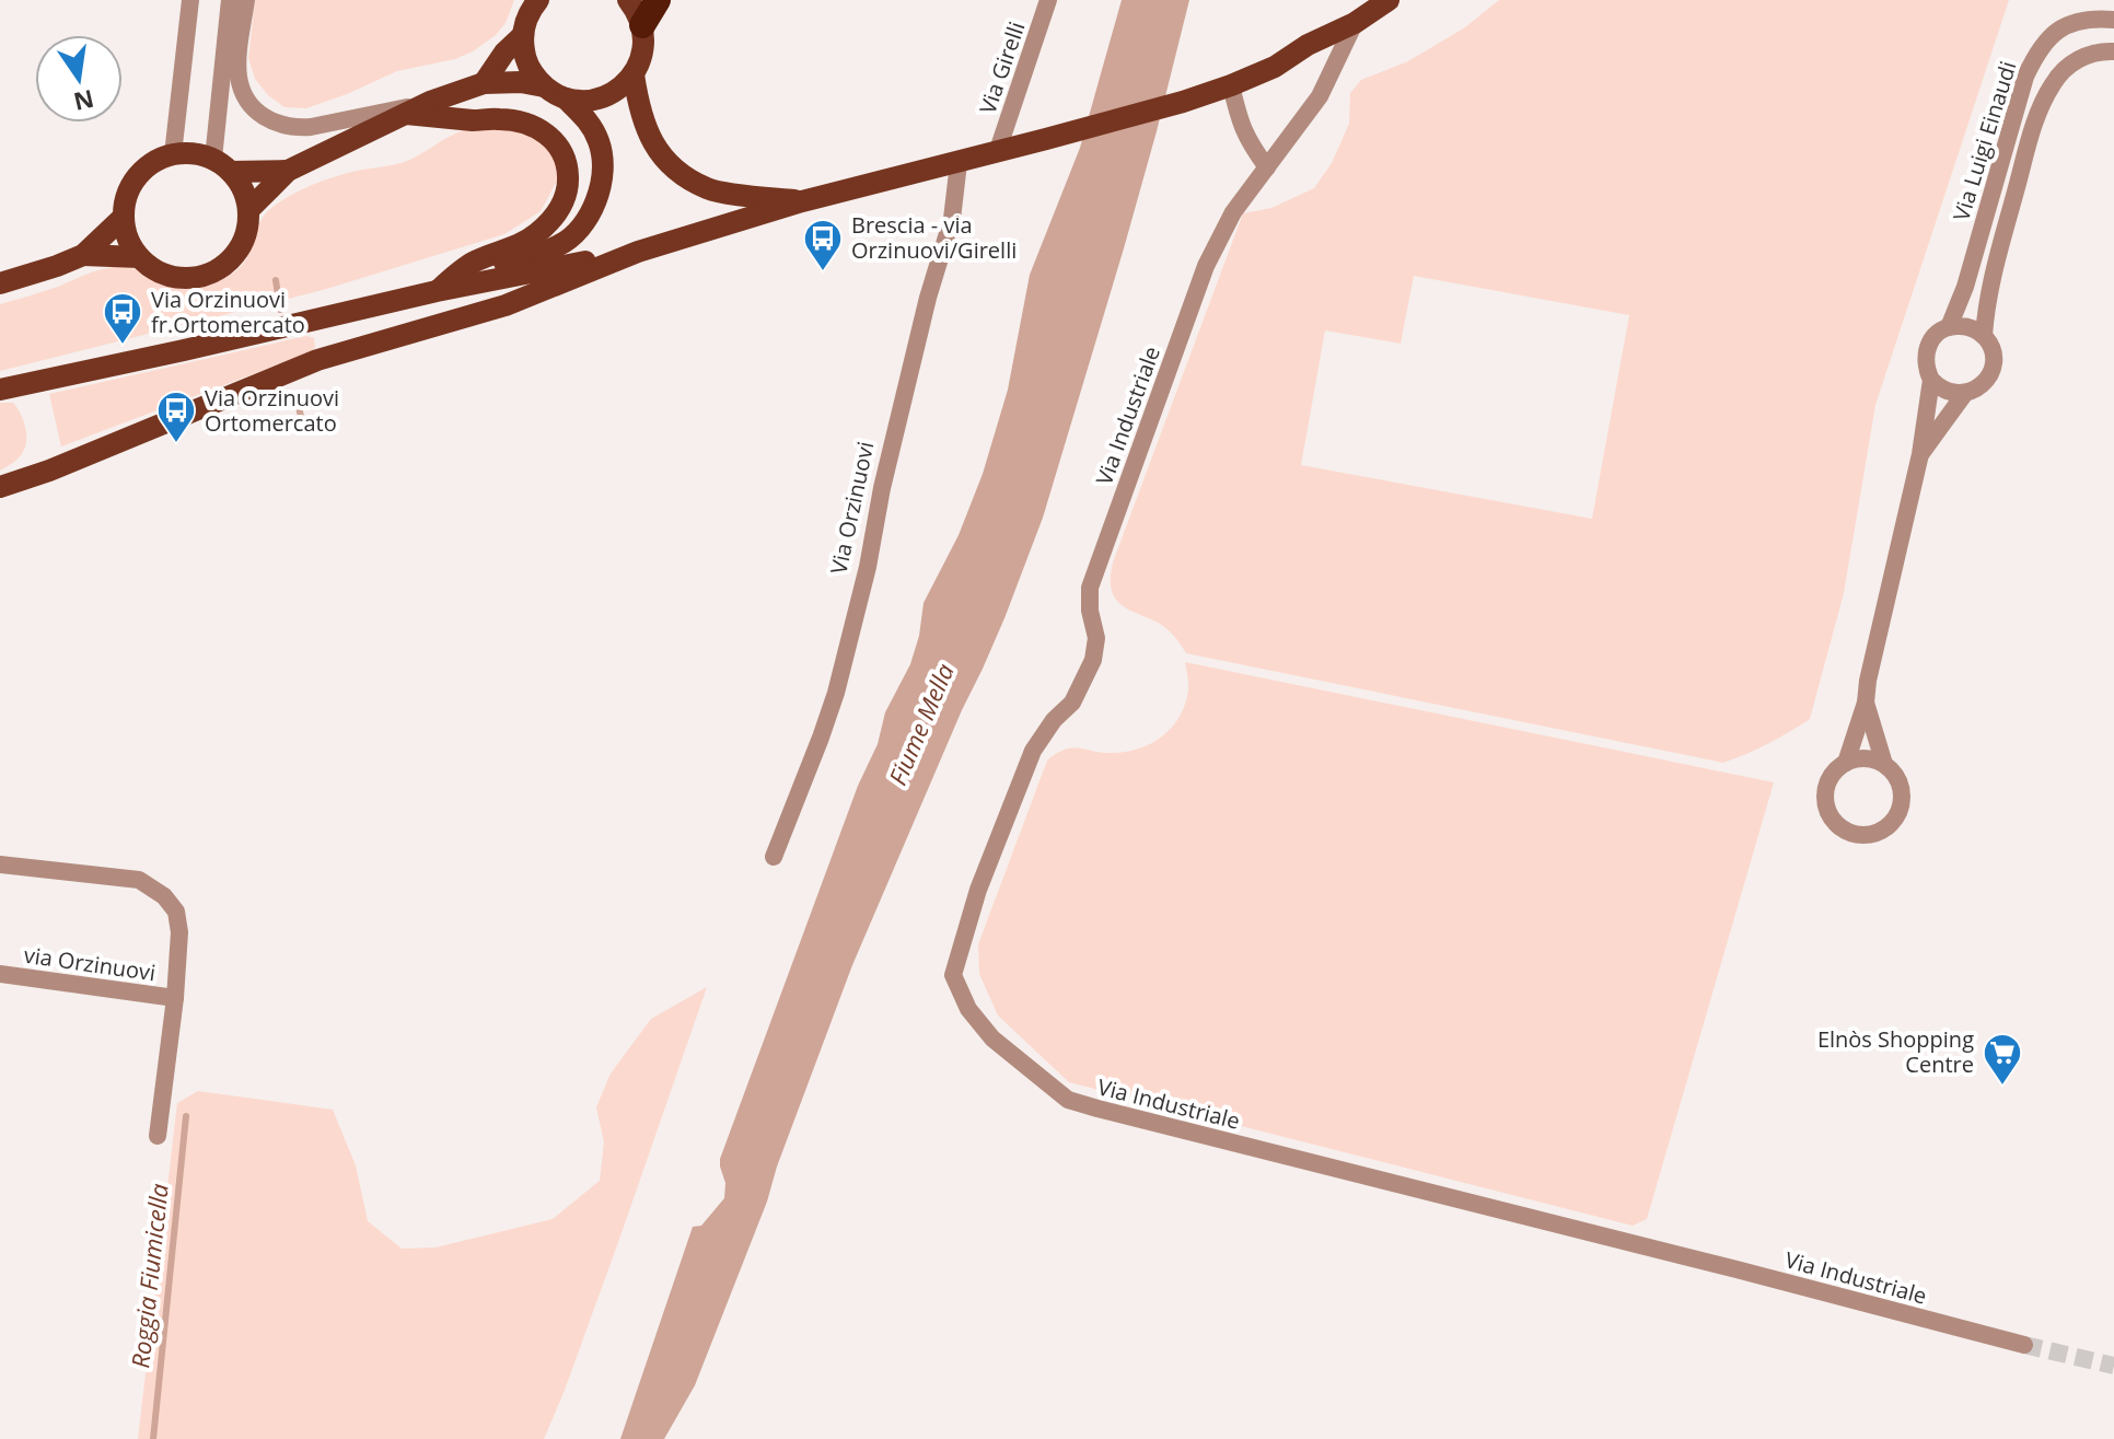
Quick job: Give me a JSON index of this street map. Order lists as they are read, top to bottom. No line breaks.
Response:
{"streets":{"street":["Via Girelli","Via Luigi Einaudi","Via Industriale","Via Orzinuovi","via Orzinuovi"]},"water":["Fiume Mella","Roggia Fiumicella"],"places":{"bus stop":["Brescia - via Orzinuovi/Girelli","Via Orzinuovi fr.Ortomercato","Via Orzinuovi Ortomercato"],"supermarket":["Elnòs Shopping Centre"]},"north":"bottom"}
